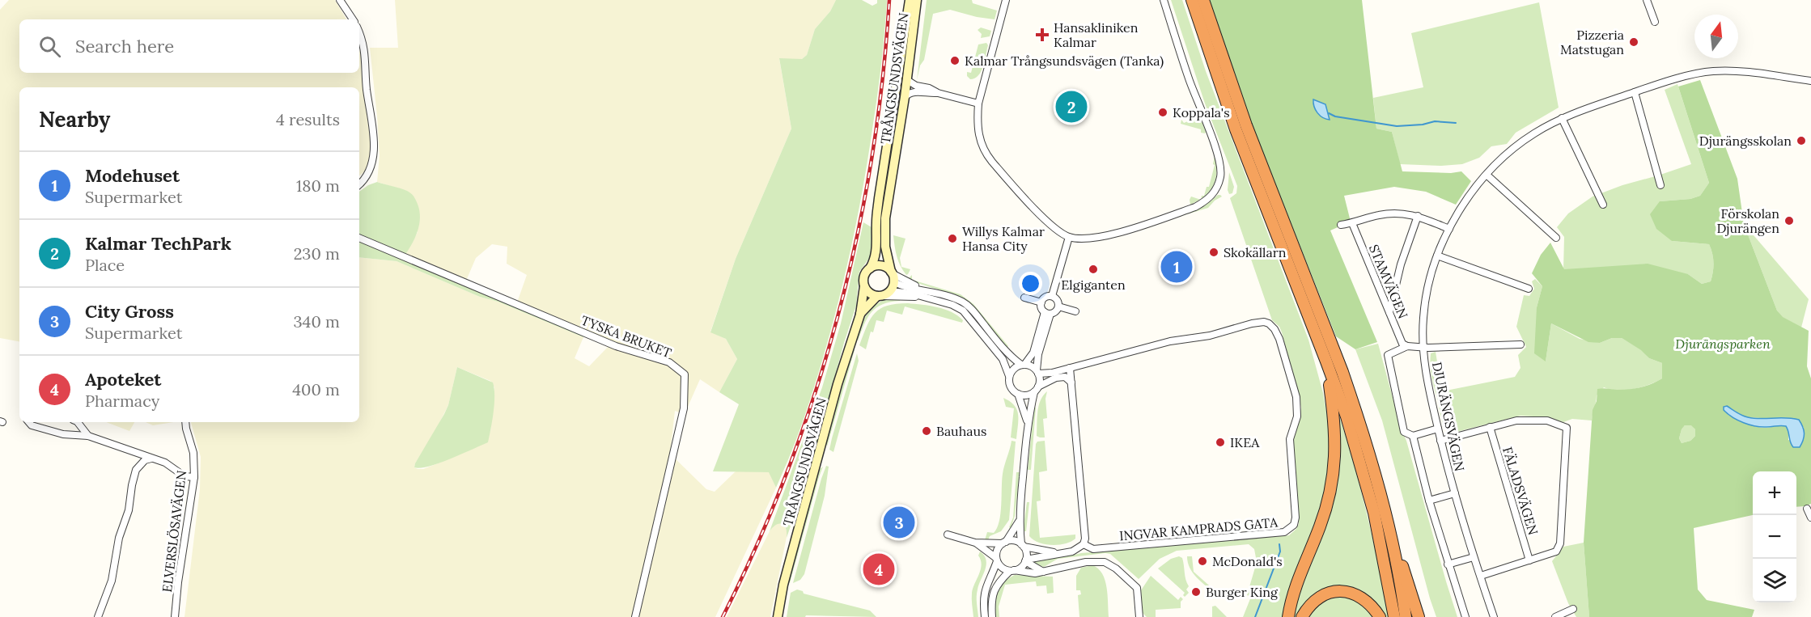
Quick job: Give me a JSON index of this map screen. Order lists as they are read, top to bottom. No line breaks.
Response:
{"streets":{"main road":["TRÅNGSUNDSVÄGEN"],"street":["STAMVÄGEN","TYSKA BRUKET","DJURÄNGSVÄGEN","FÄLADSVÄGEN","INGVAR KAMPRADS GATA","ELVERSLÖSAVÄGEN"]},"parks":["Djurängsparken"],"places":{"health":["Hansakliniken Kalmar"],"other":["Pizzeria Matstugan","Kalmar Trångsundsvägen (Tanka)","Koppala's","Djurängsskolan","Förskolan Djurängen","Willys Kalmar Hansa City","Skokällarn","Elgiganten","Bauhaus","IKEA","McDonald's","Burger King"]},"north":"top","page":{"search":"Search here","heading":["Nearby","4 results"],"pins":["2","1","3","4"],"list":[{"mark":"1","name":"Modehuset","note":"Supermarket","value":"180 m"},{"mark":"2","name":"Kalmar TechPark","note":"Place","value":"230 m"},{"mark":"3","name":"City Gross","note":"Supermarket","value":"340 m"},{"mark":"4","name":"Apoteket","note":"Pharmacy","value":"400 m"}],"map_buttons":["+","−"]}}
